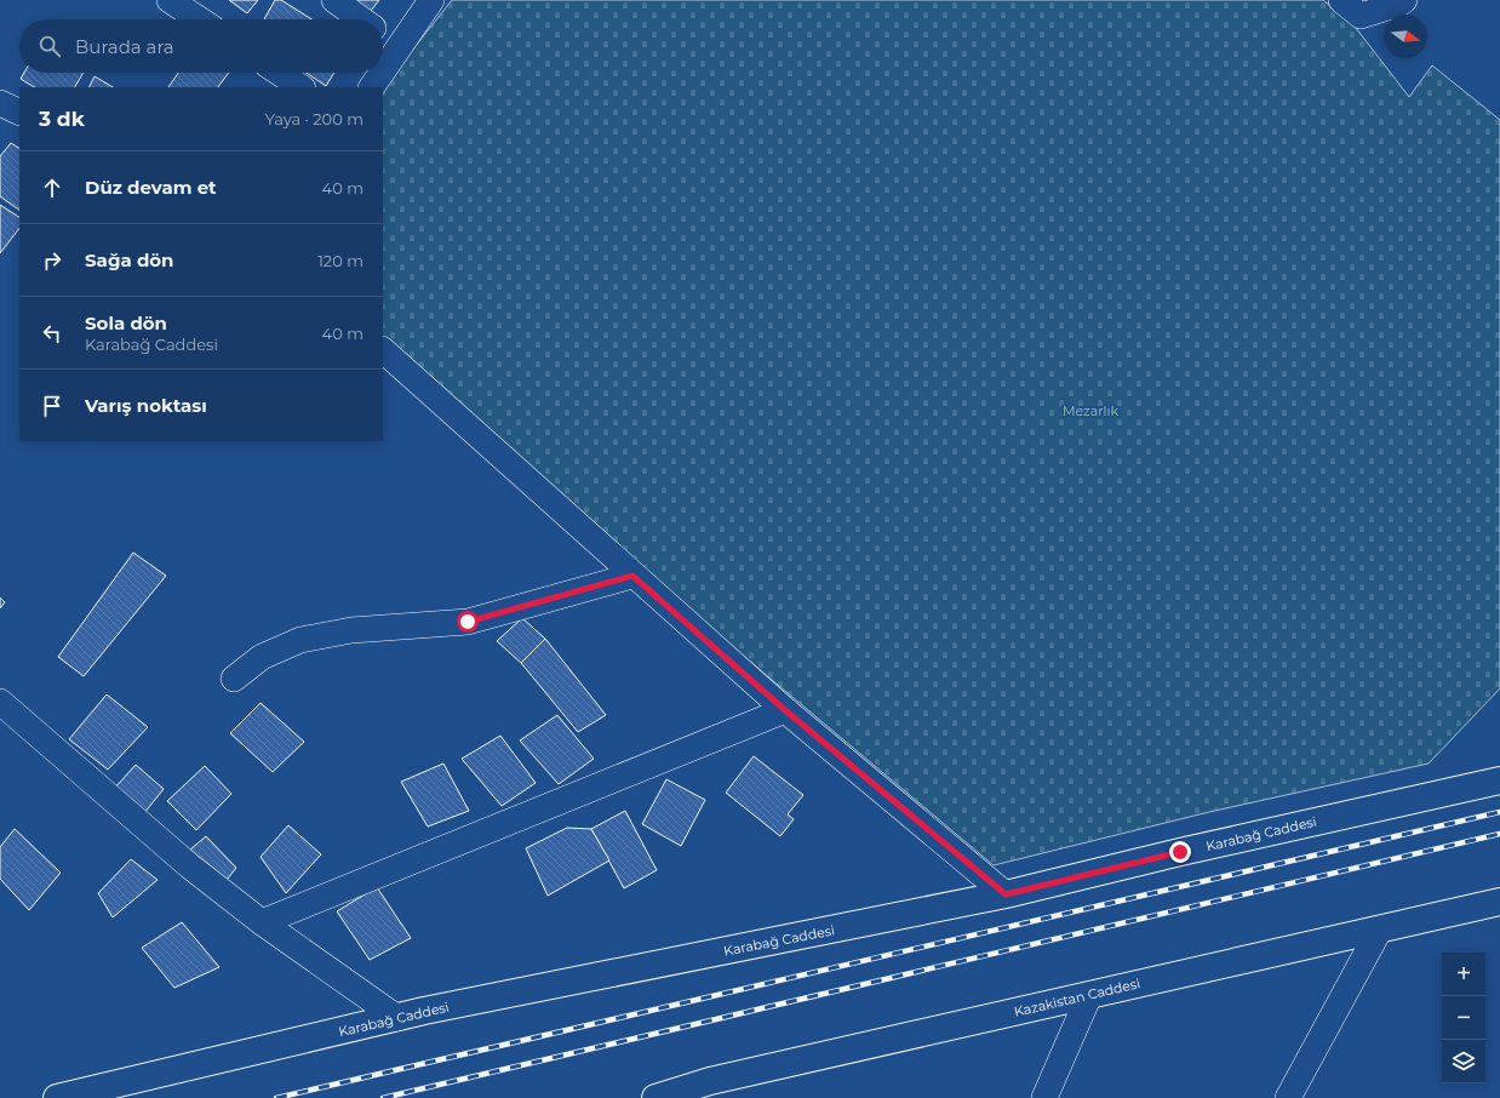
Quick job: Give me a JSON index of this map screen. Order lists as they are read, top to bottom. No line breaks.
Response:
{"streets":{"main road":["Karabağ Caddesi","Kazakistan Caddesi"]},"parks":["Mezarlık"],"north":"right","page":{"search":"Burada ara","heading":["3 dk","Yaya · 200 m"],"list":[["Düz devam et","40 m"],["Sağa dön","120 m"],["Sola dön","Karabağ Caddesi","40 m"],"Varış noktası"],"map_buttons":["+","−"]}}
